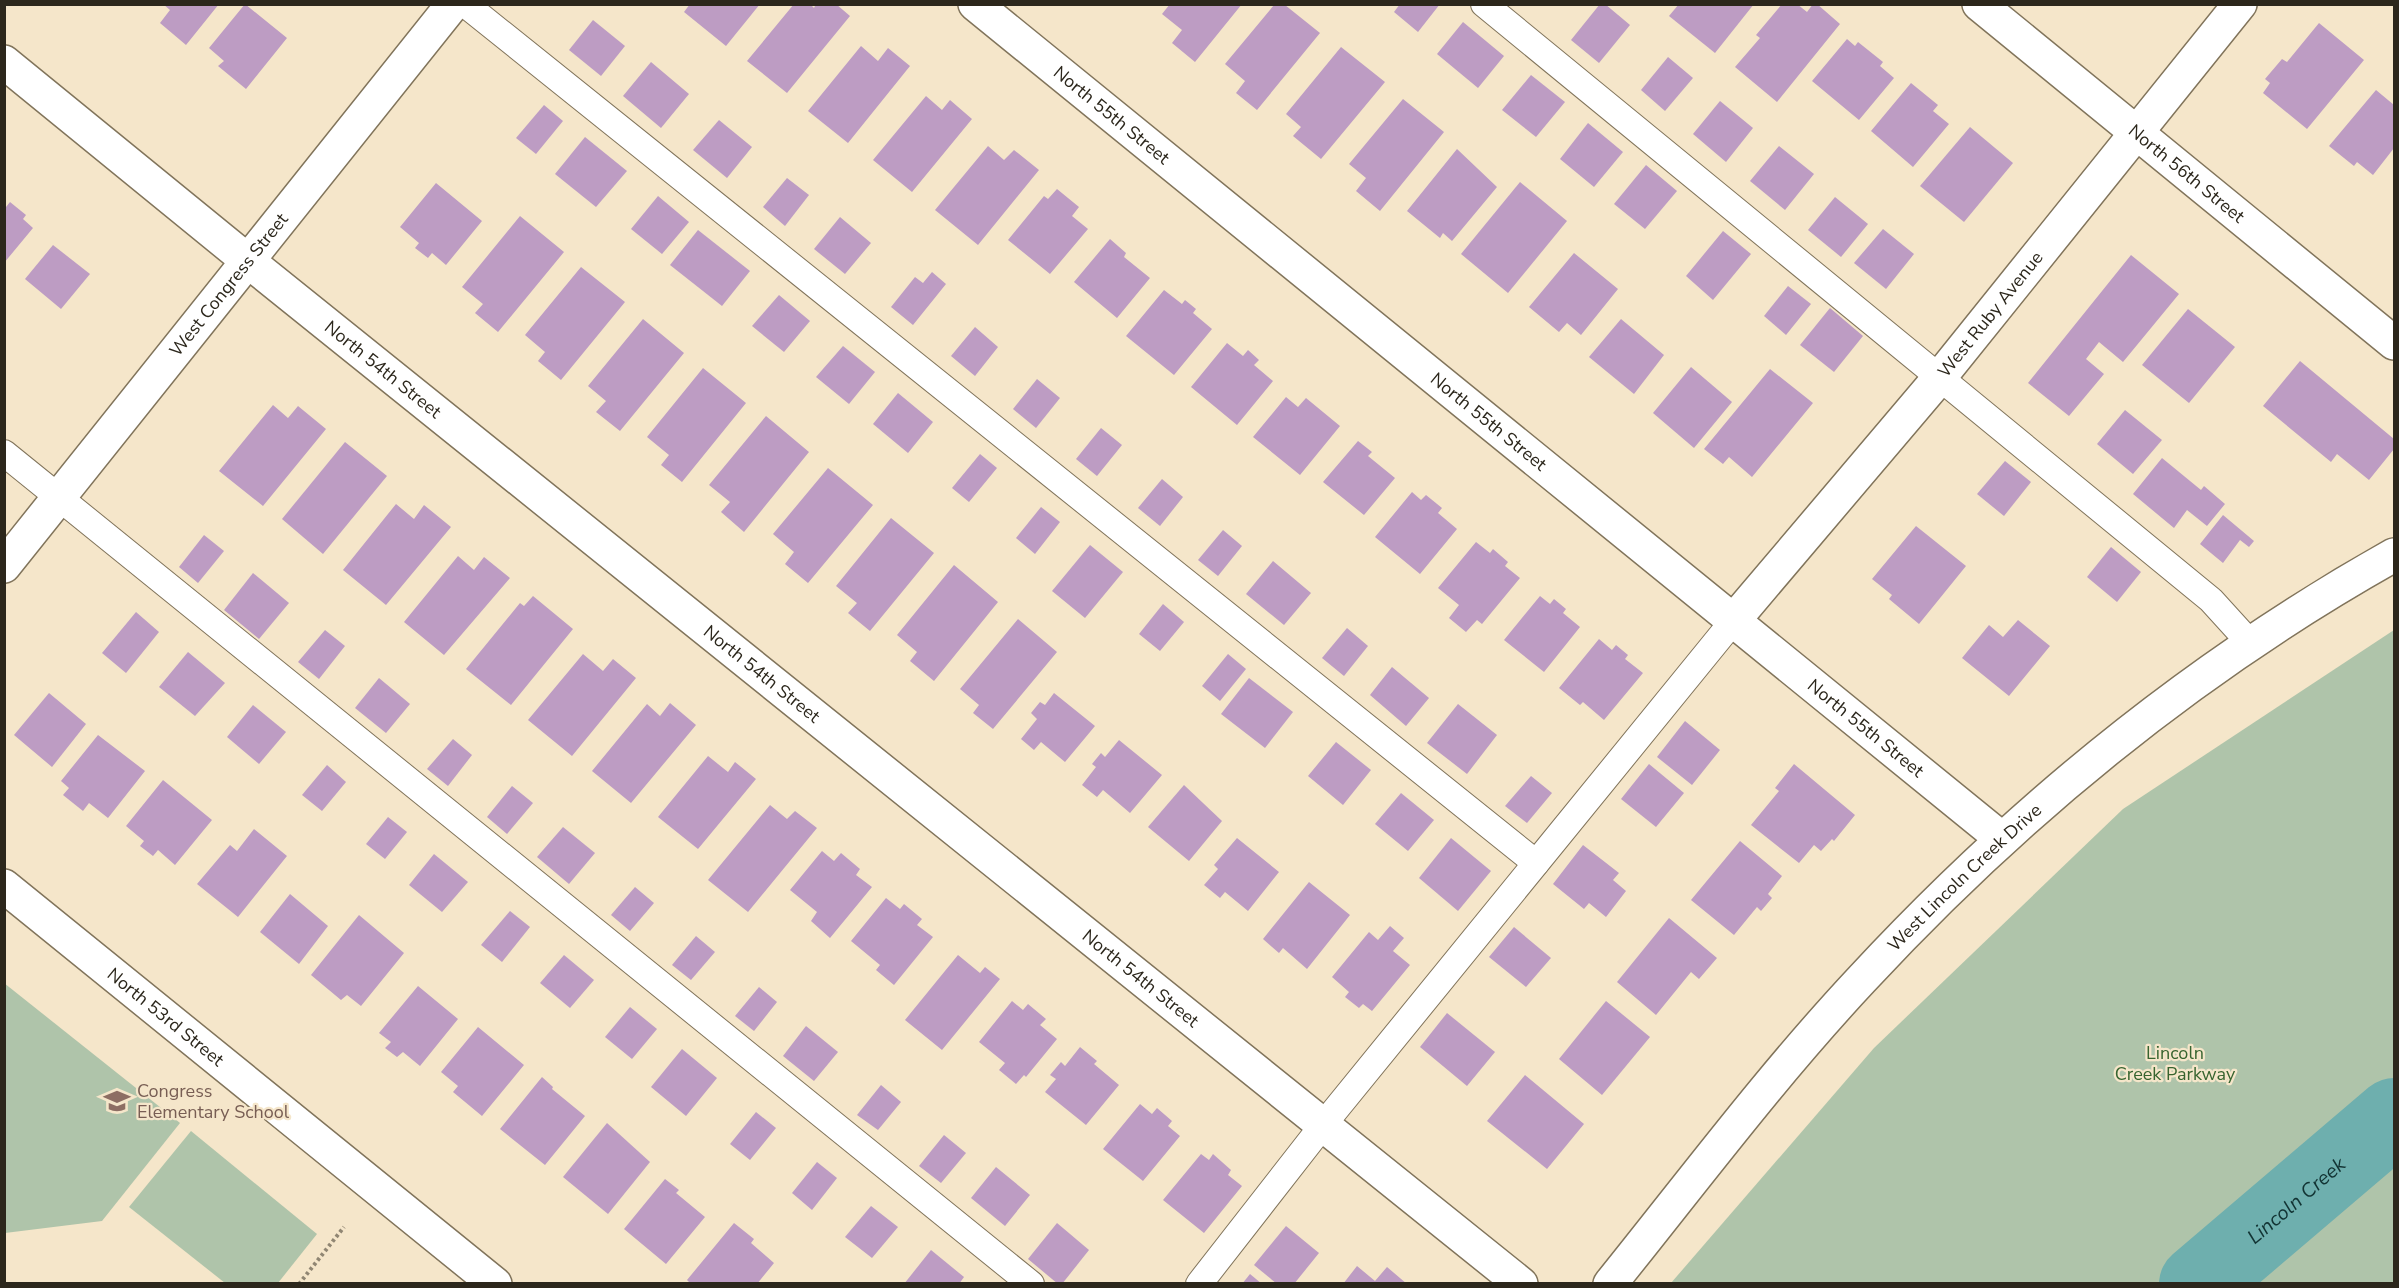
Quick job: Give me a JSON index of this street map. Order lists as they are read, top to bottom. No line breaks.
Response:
{"streets":{"street":["North 55th Street","North 56th Street","West Congress Street","West Ruby Avenue","North 54th Street","West Lincoln Creek Drive","North 53rd Street"]},"crossings":[["North 55th Street","West Ruby Avenue"],["North 55th Street","West Lincoln Creek Drive"],["North 56th Street","West Ruby Avenue"],["West Congress Street","North 54th Street"]],"water":["Lincoln Creek"],"parks":["Lincoln Creek Parkway"],"places":{"school or university":["Congress Elementary School"]}}
